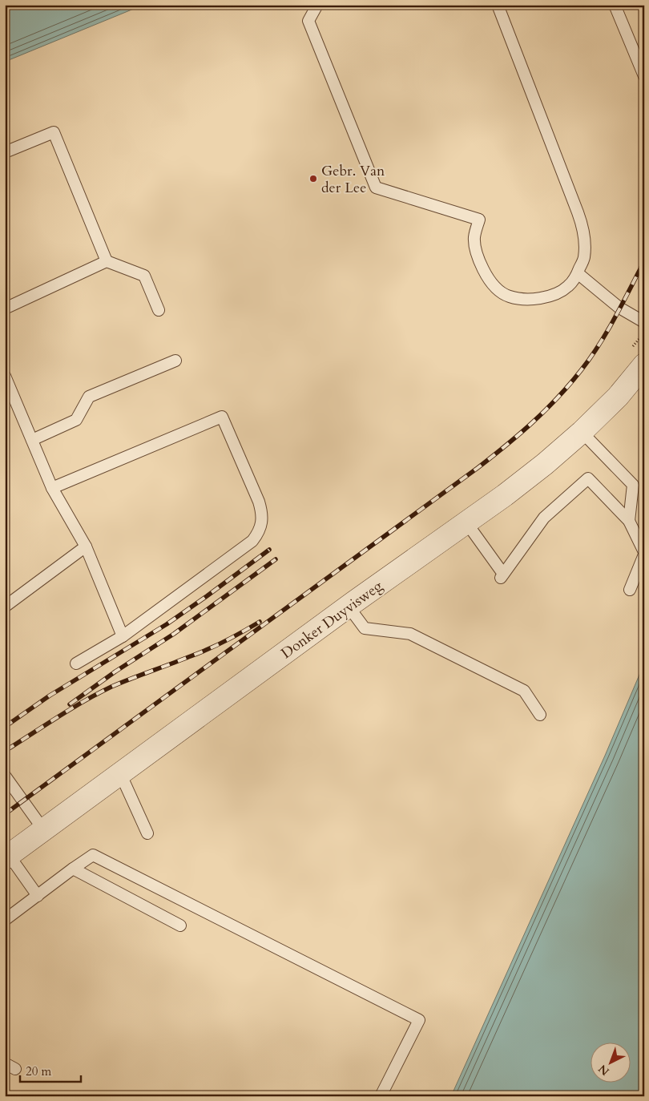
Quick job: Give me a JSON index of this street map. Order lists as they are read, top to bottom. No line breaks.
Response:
{"streets":{"street":["Donker Duyvisweg"]},"places":["Gebr. Van der Lee"],"scale_bar":"20 m","north":"bottom left"}
